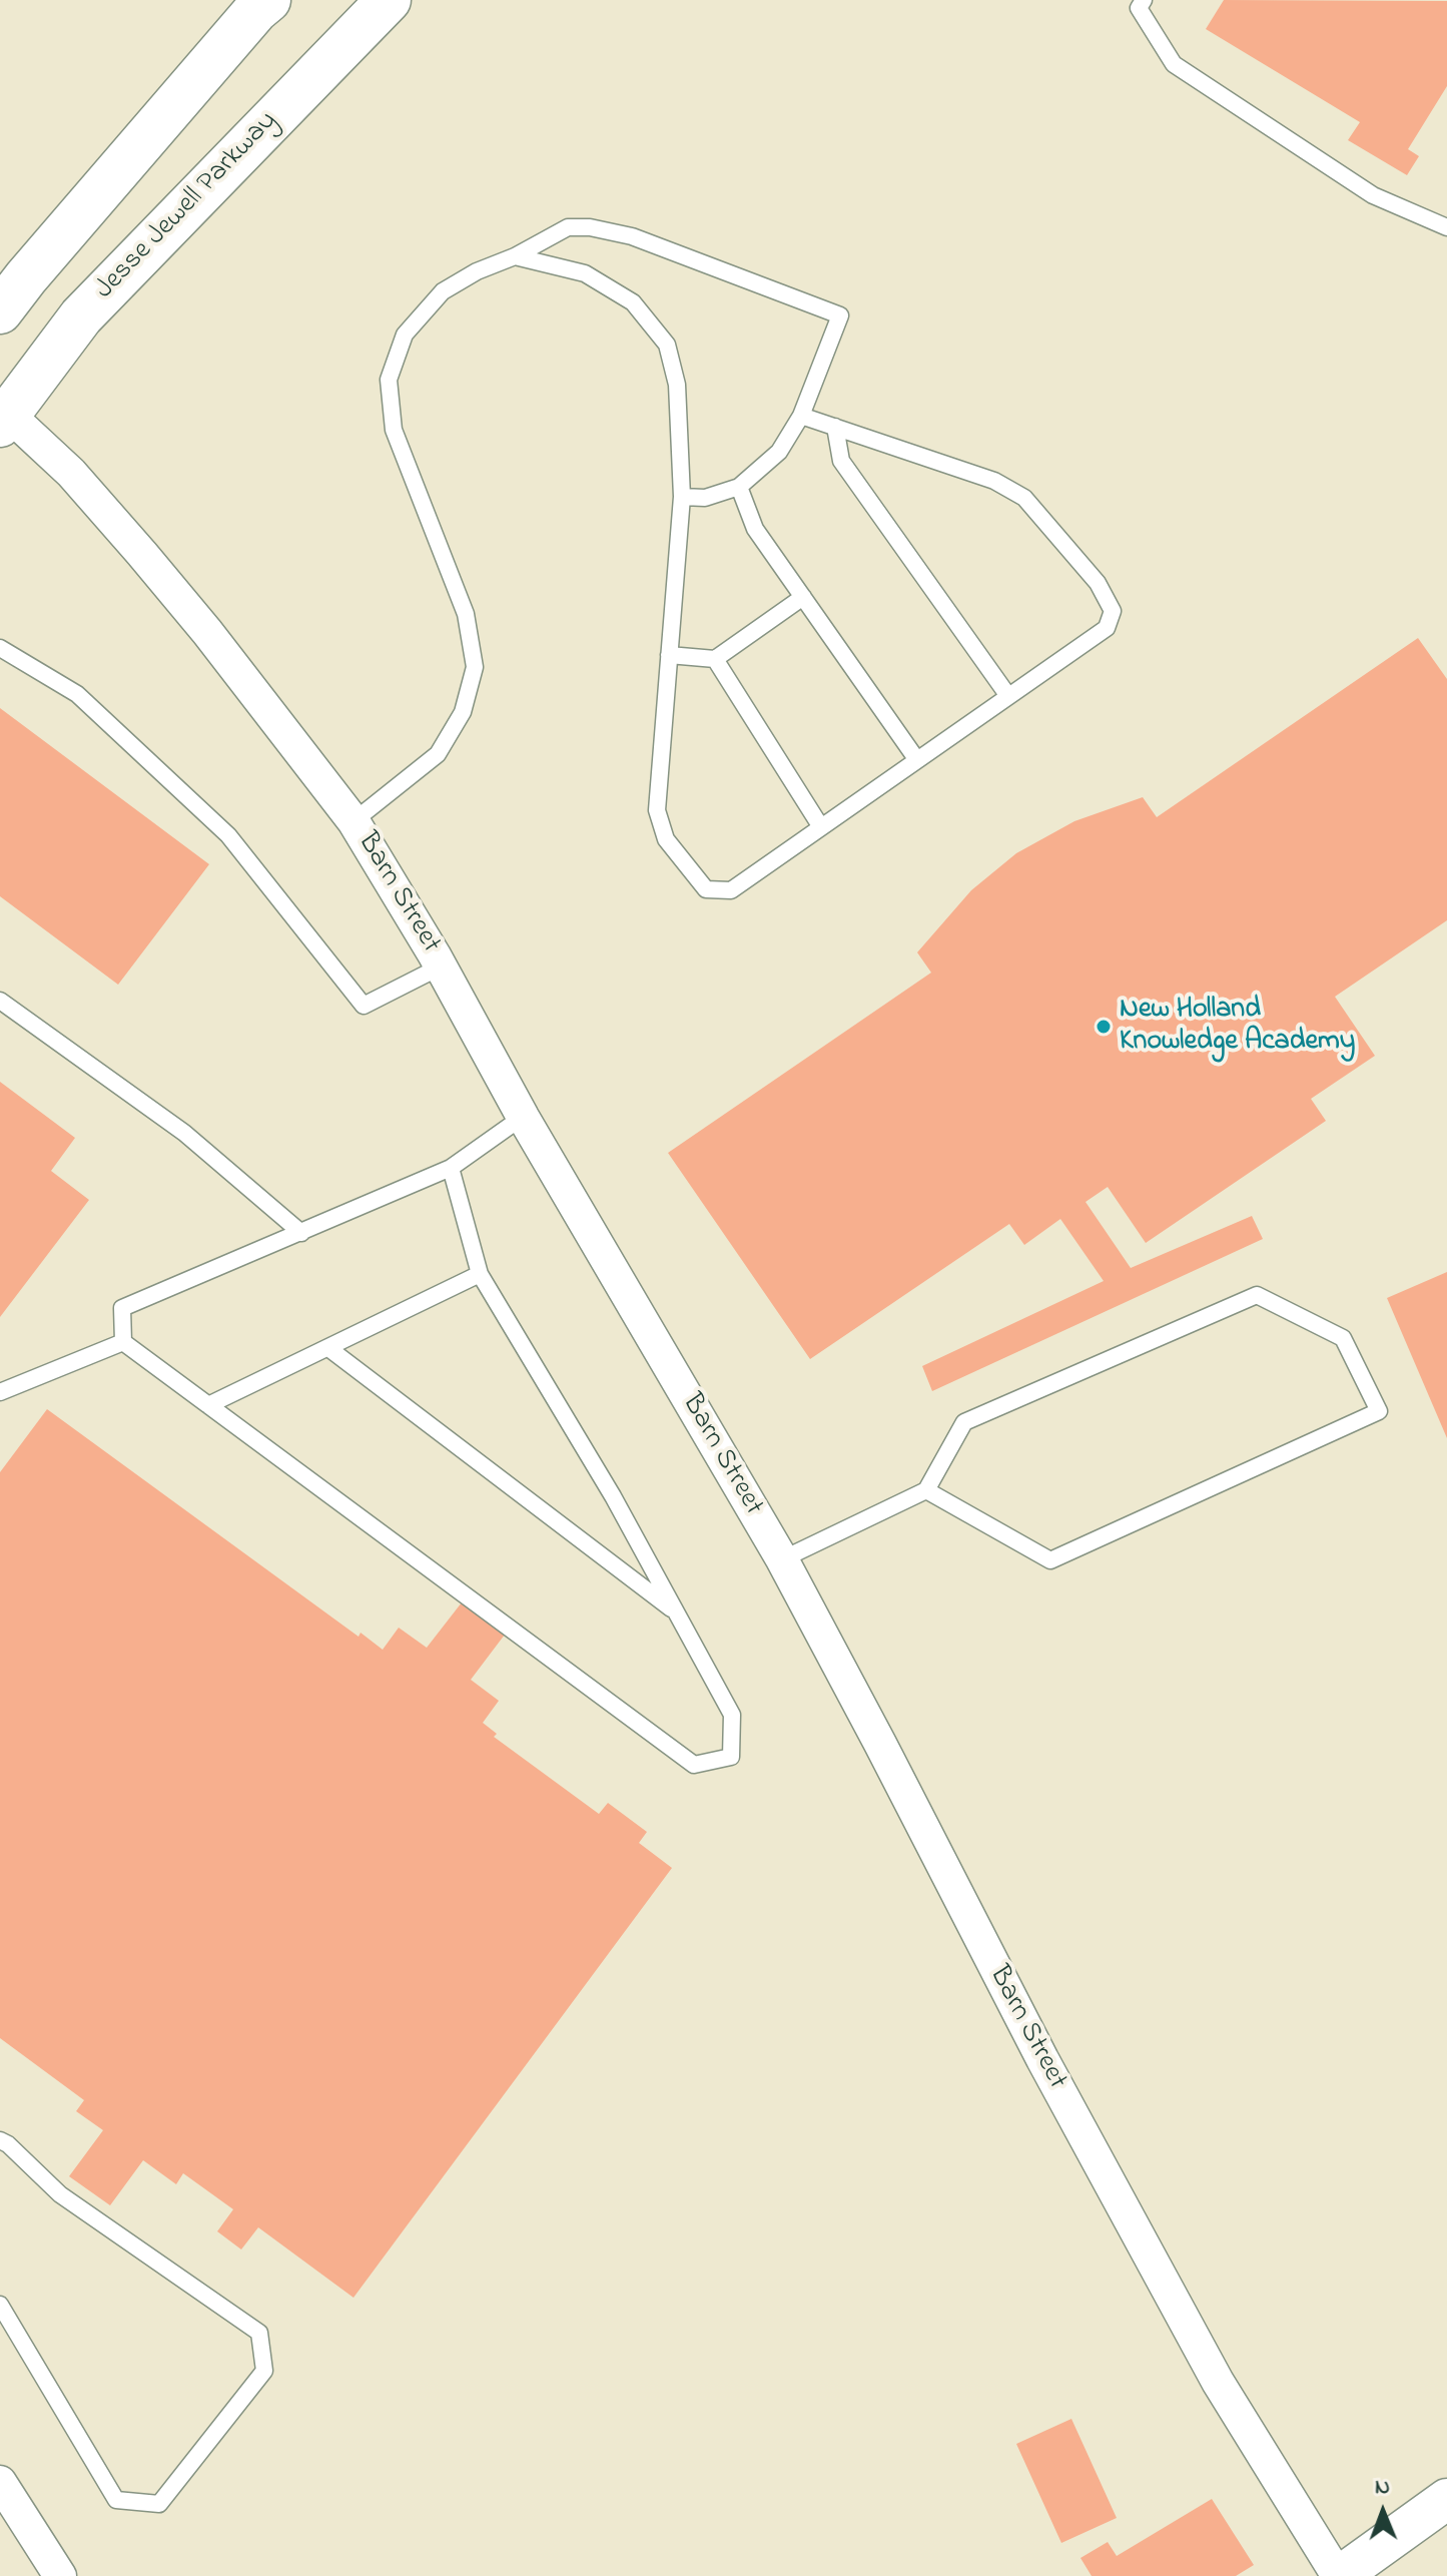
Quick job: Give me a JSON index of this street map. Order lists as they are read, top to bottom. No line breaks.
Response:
{"streets":{"main road":["Jesse Jewell Parkway"],"street":["Barn Street"]},"crossings":[["Jesse Jewell Parkway","Barn Street"]],"places":["New Holland Knowledge Academy"],"north":"top"}
